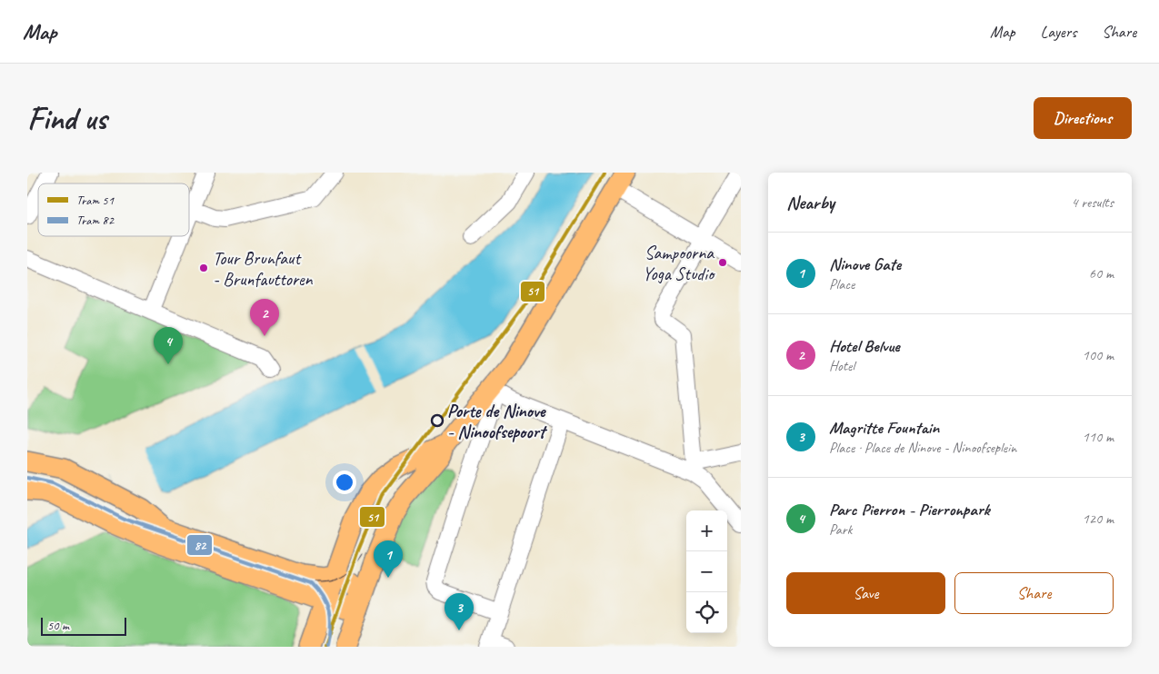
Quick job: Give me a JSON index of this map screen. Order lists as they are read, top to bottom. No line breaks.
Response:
{"places":["Sampoorna Yoga Studio","Tour Brunfaut - Brunfauttoren","Porte de Ninove - Ninoofsepoort"],"lines":["tram line 51","tram line 82"],"legend":["Tram 51","Tram 82"],"scale_bar":"50 m","page":{"header":"Map","nav":["Map","Layers","Share"],"buttons":["Directions",["Save","Share"]],"title":"Find us","heading":["Nearby","4 results"],"list":[{"mark":"1","name":"Ninove Gate","note":"Place","value":"60 m"},{"mark":"2","name":"Hotel Belvue","note":"Hotel","value":"100 m"},{"mark":"3","name":"Magritte Fountain","note":"Place · Place de Ninove - Ninoofseplein","value":"110 m"},{"mark":"4","name":"Parc Pierron - Pierronpark","note":"Park","value":"120 m"}],"pins":["2","4","1","3"],"map_buttons":["+","−"],"scale":"50 m"}}
